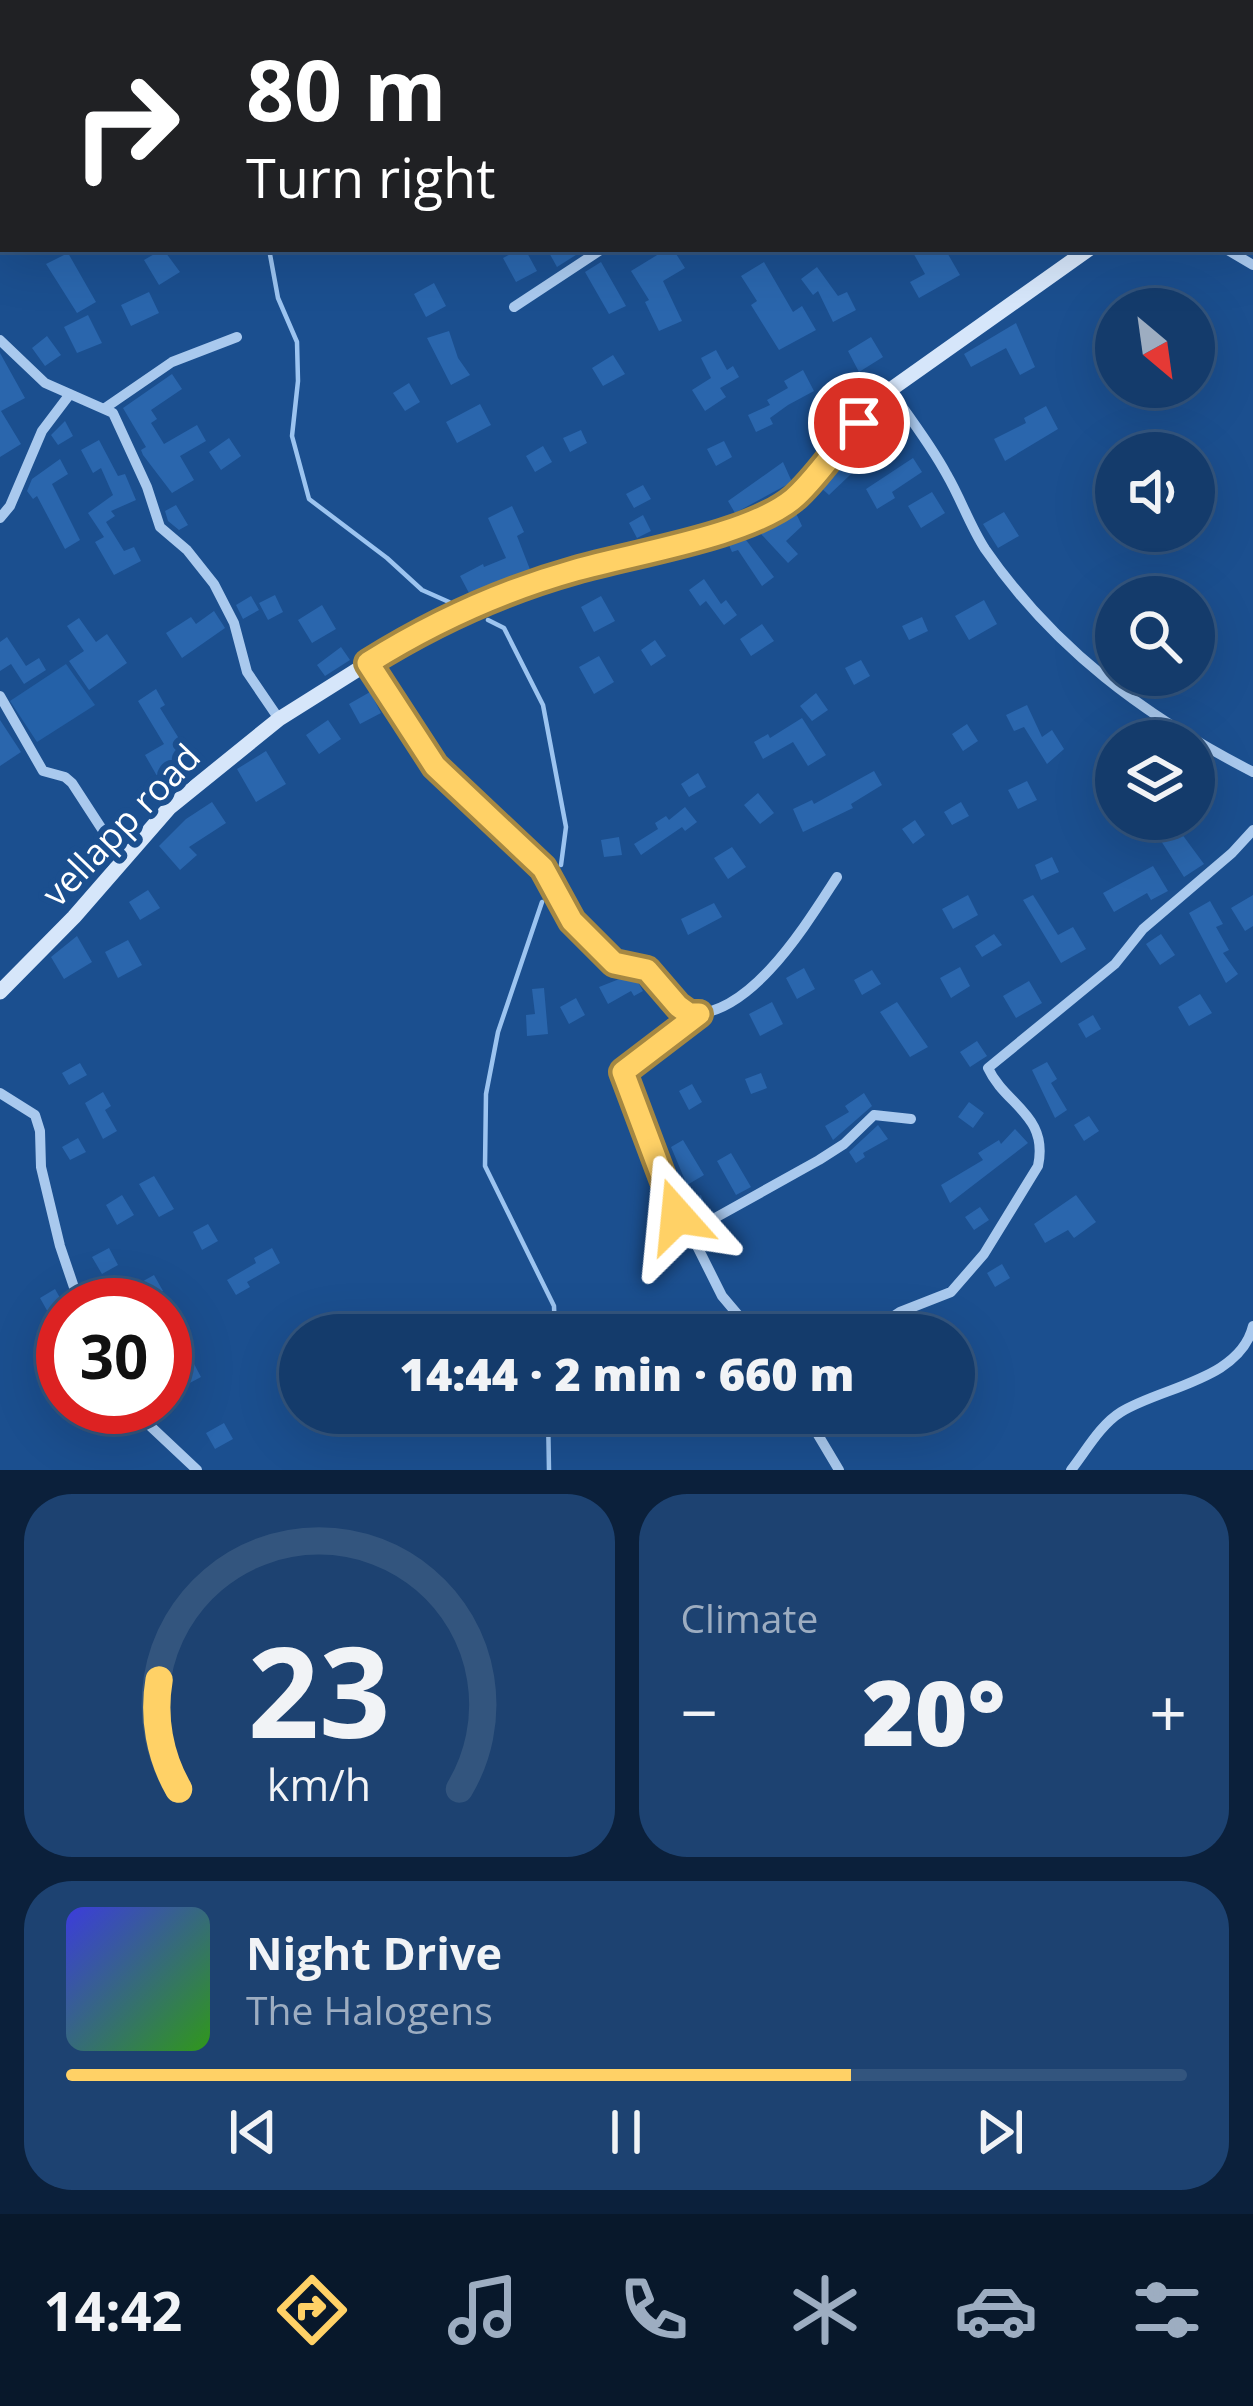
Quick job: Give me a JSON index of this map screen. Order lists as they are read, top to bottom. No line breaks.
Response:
{"streets":{"main road":["vellapp road"]},"north":"bottom right","page":{"turn":["80 m","Turn right"],"limit":"30","trip":"14:44 · 2 min · 660 m","tile":"Climate","heat":["−","20°","+"],"song":["Night Drive","The Halogens"],"tabs":"14:42","gauge":["23","km/h"]}}
